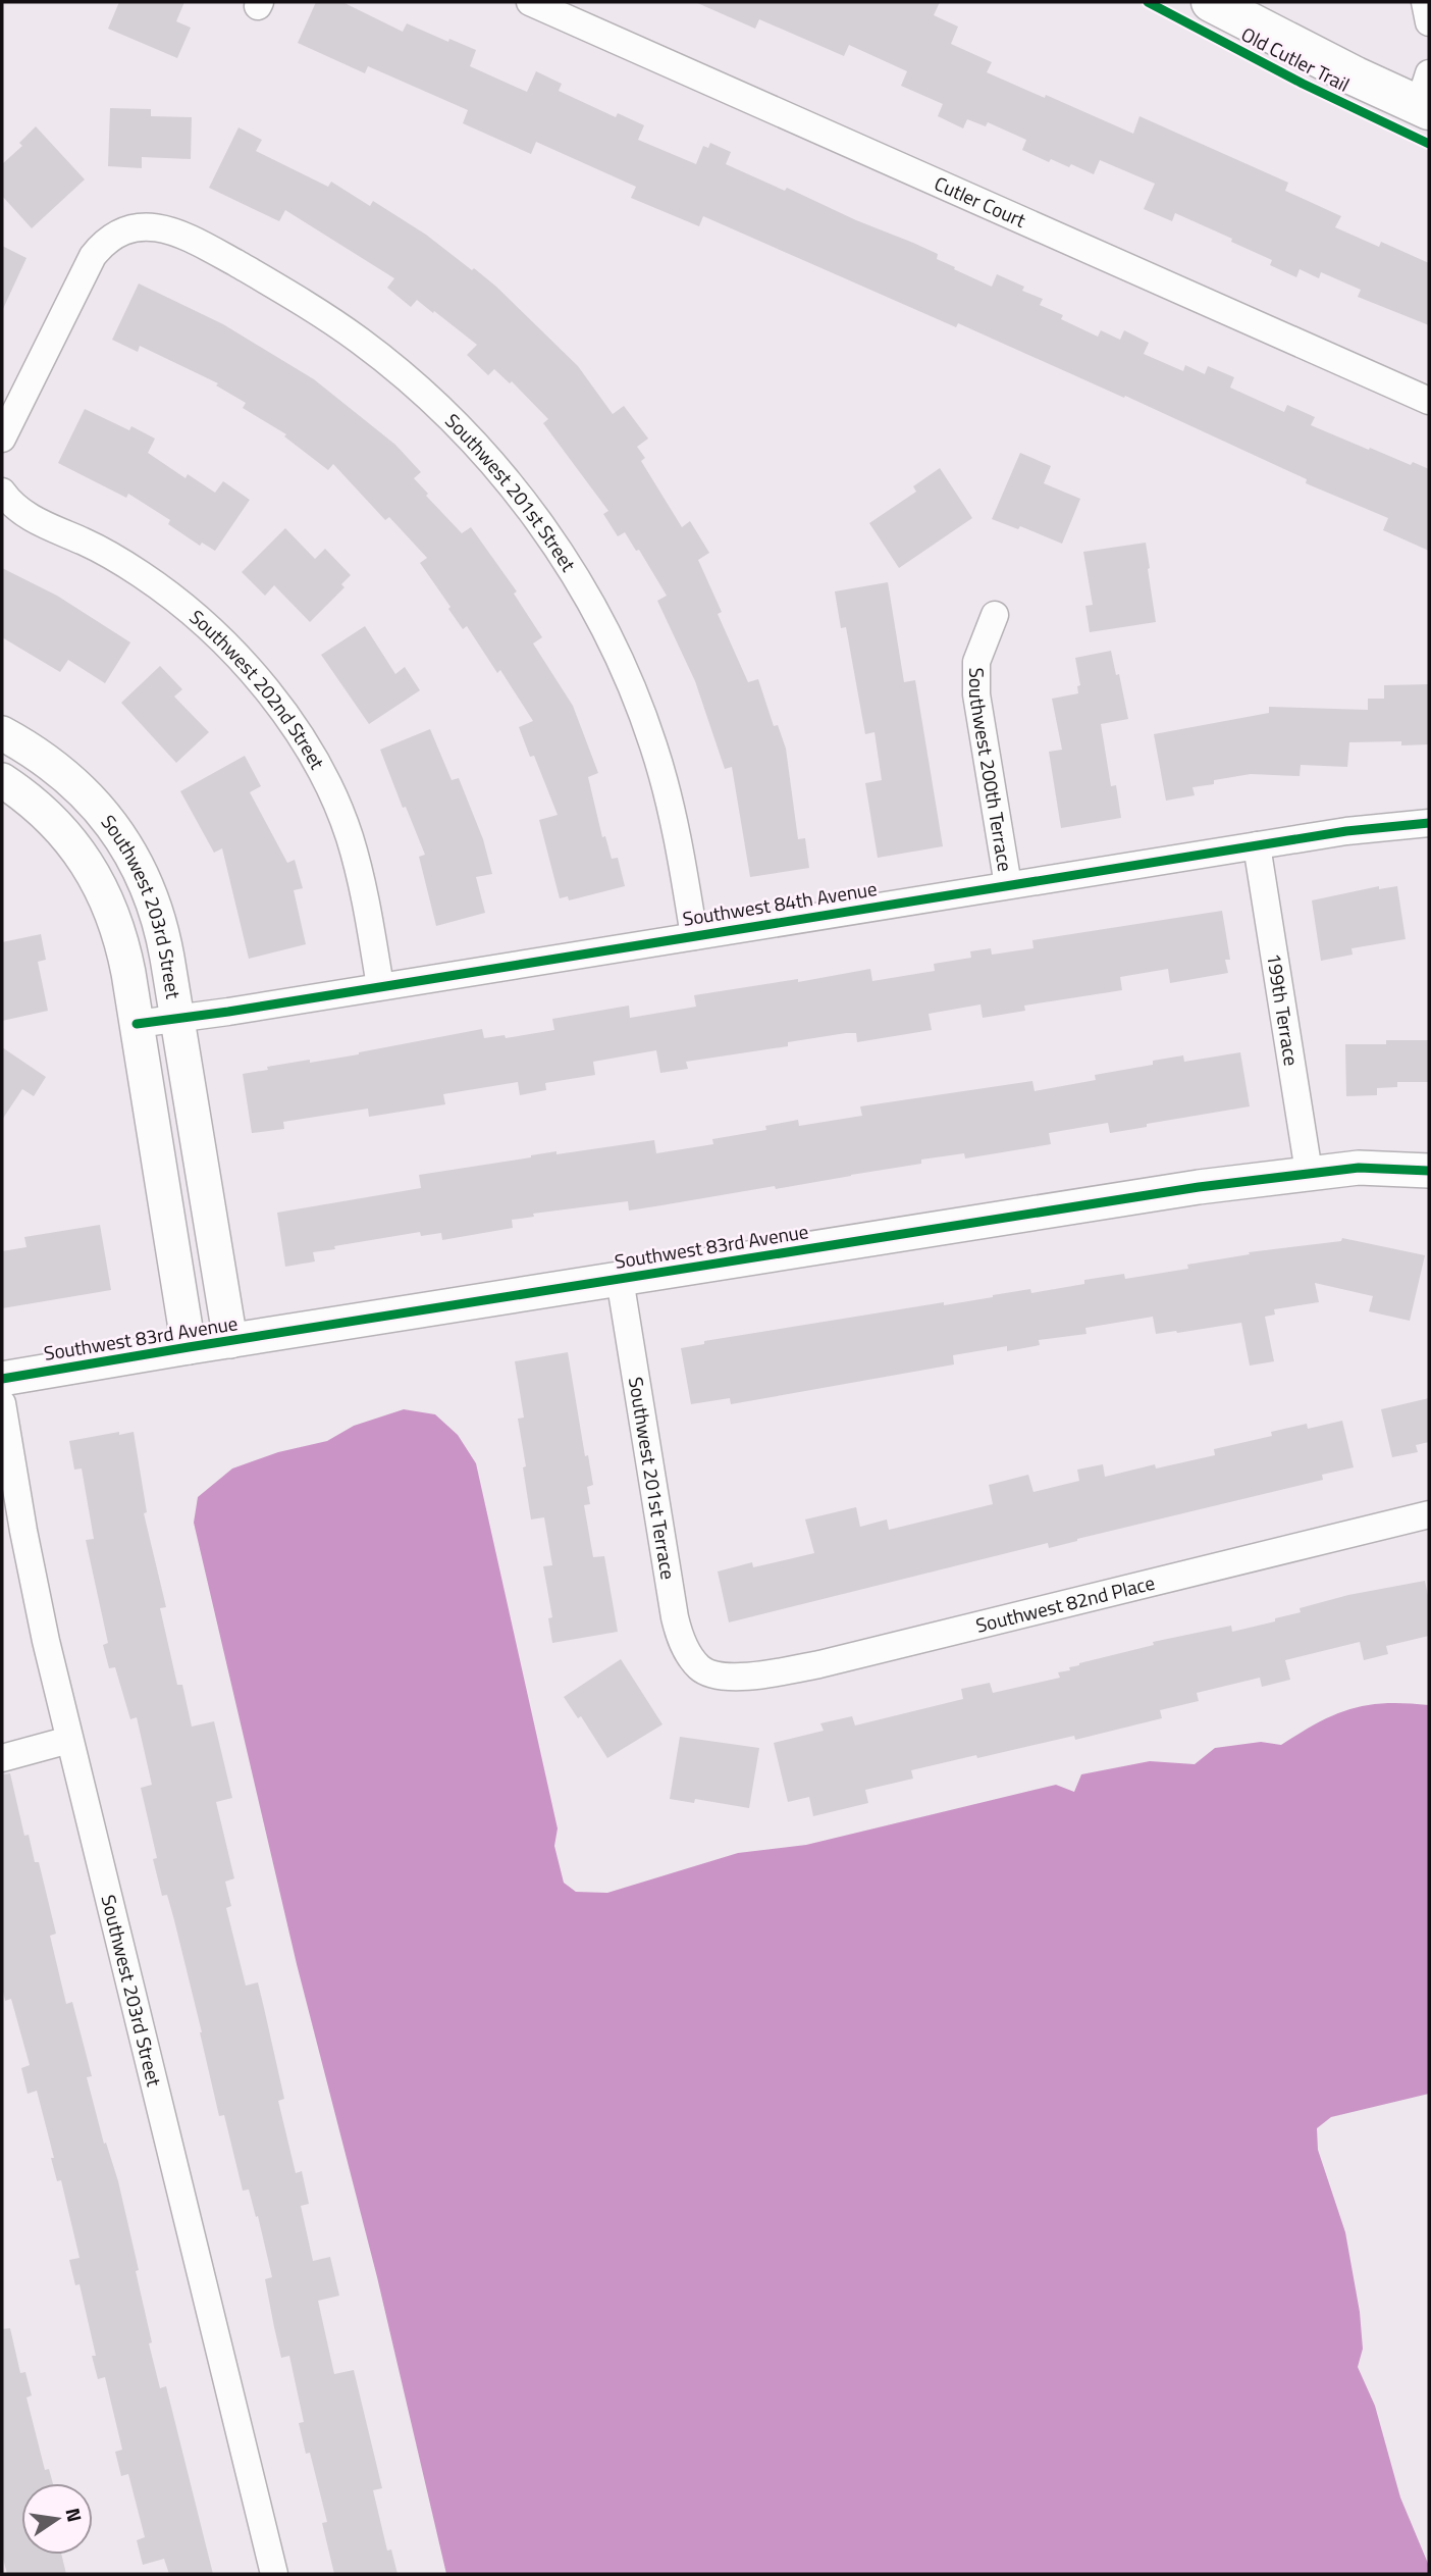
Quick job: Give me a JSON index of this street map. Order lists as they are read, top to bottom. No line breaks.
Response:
{"streets":{"street":["Cutler Court","Southwest 201st Street","Southwest 202nd Street","Southwest 200th Terrace","Southwest 84th Avenue","Southwest 203rd Street","199th Terrace","Southwest 83rd Avenue","Southwest 201st Terrace","Southwest 82nd Place"],"cycle path":["Old Cutler Trail"]},"crossings":[["Southwest 201st Street","Southwest 84th Avenue"],["Southwest 202nd Street","Southwest 84th Avenue"],["Southwest 200th Terrace","Southwest 84th Avenue"],["Southwest 84th Avenue","Southwest 203rd Street"],["Southwest 84th Avenue","199th Terrace"],["Southwest 203rd Street","Southwest 83rd Avenue"],["199th Terrace","Southwest 83rd Avenue"],["Southwest 83rd Avenue","Southwest 201st Terrace"],["Southwest 201st Terrace","Southwest 82nd Place"]],"north":"right"}
